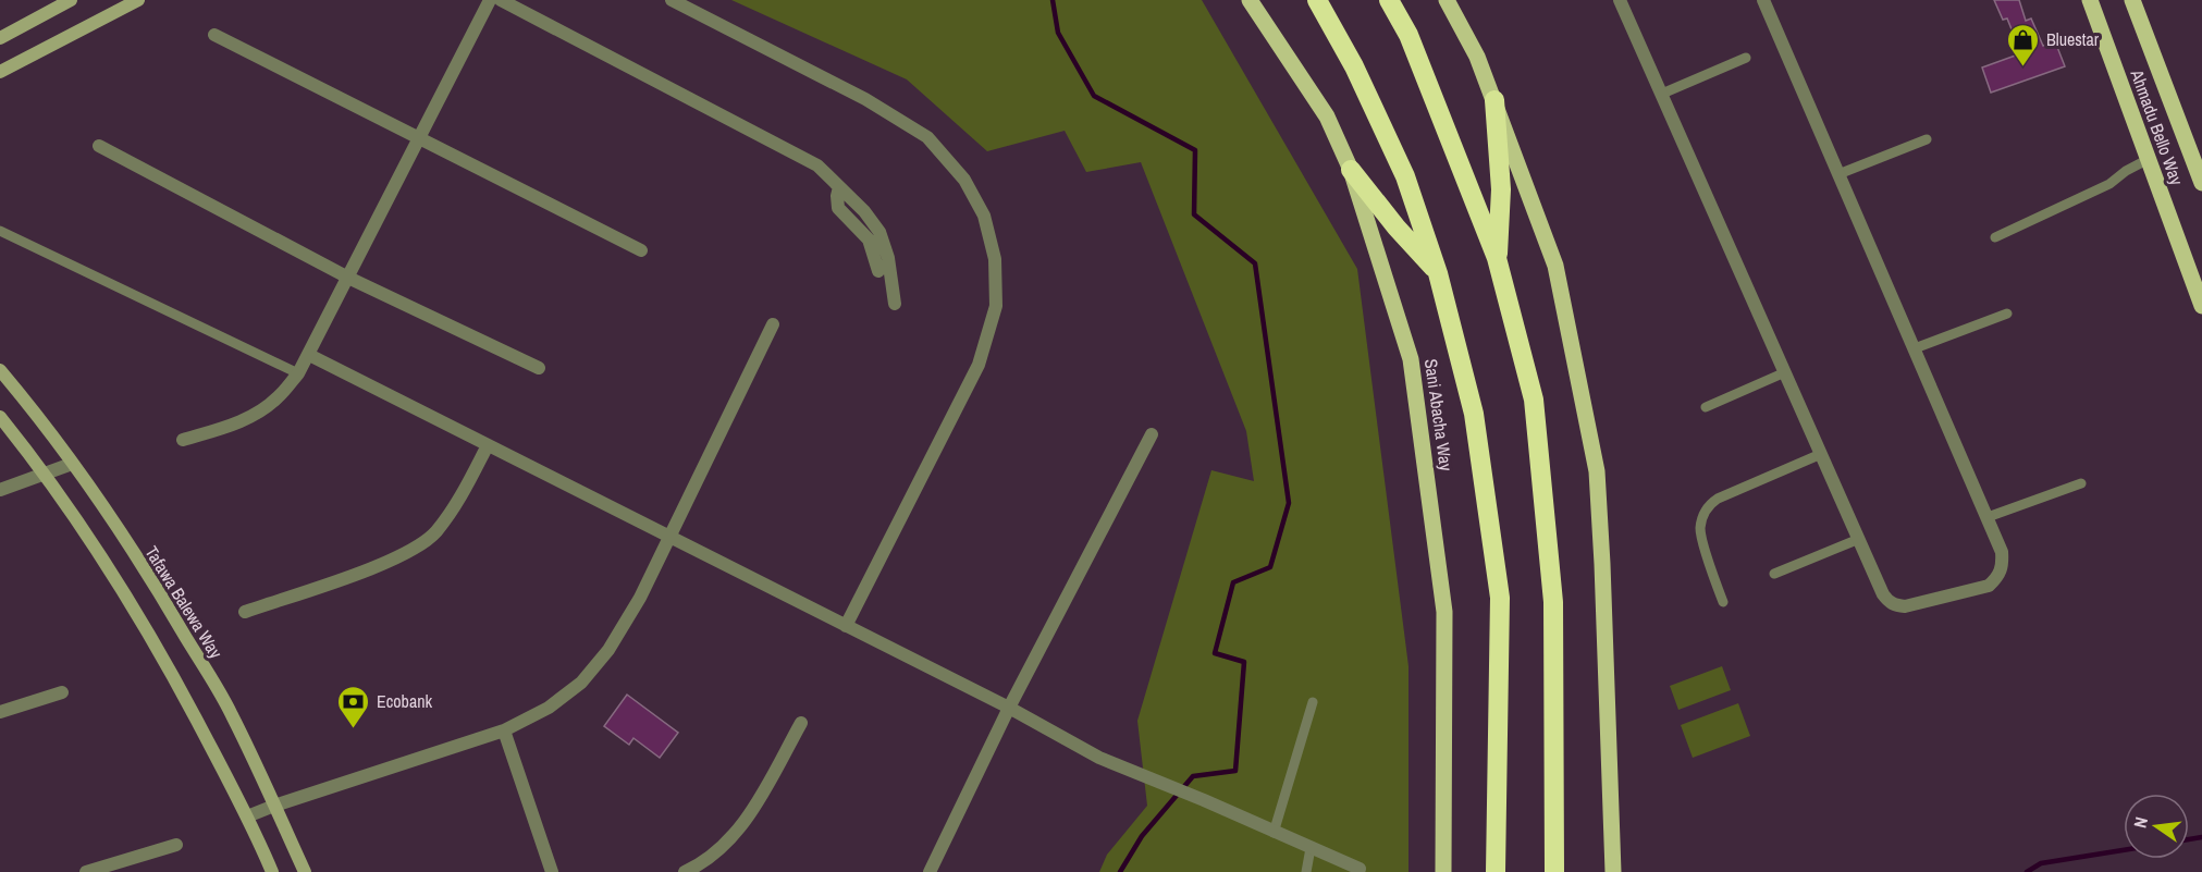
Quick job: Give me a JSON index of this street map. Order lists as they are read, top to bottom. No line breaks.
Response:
{"streets":{"highway":["Sani Abacha Way"],"main road":["Ahmadu Bello Way","Tafawa Balewa Way"]},"places":{"shop":["Bluestar"],"bank":["Ecobank"]},"north":"left"}
